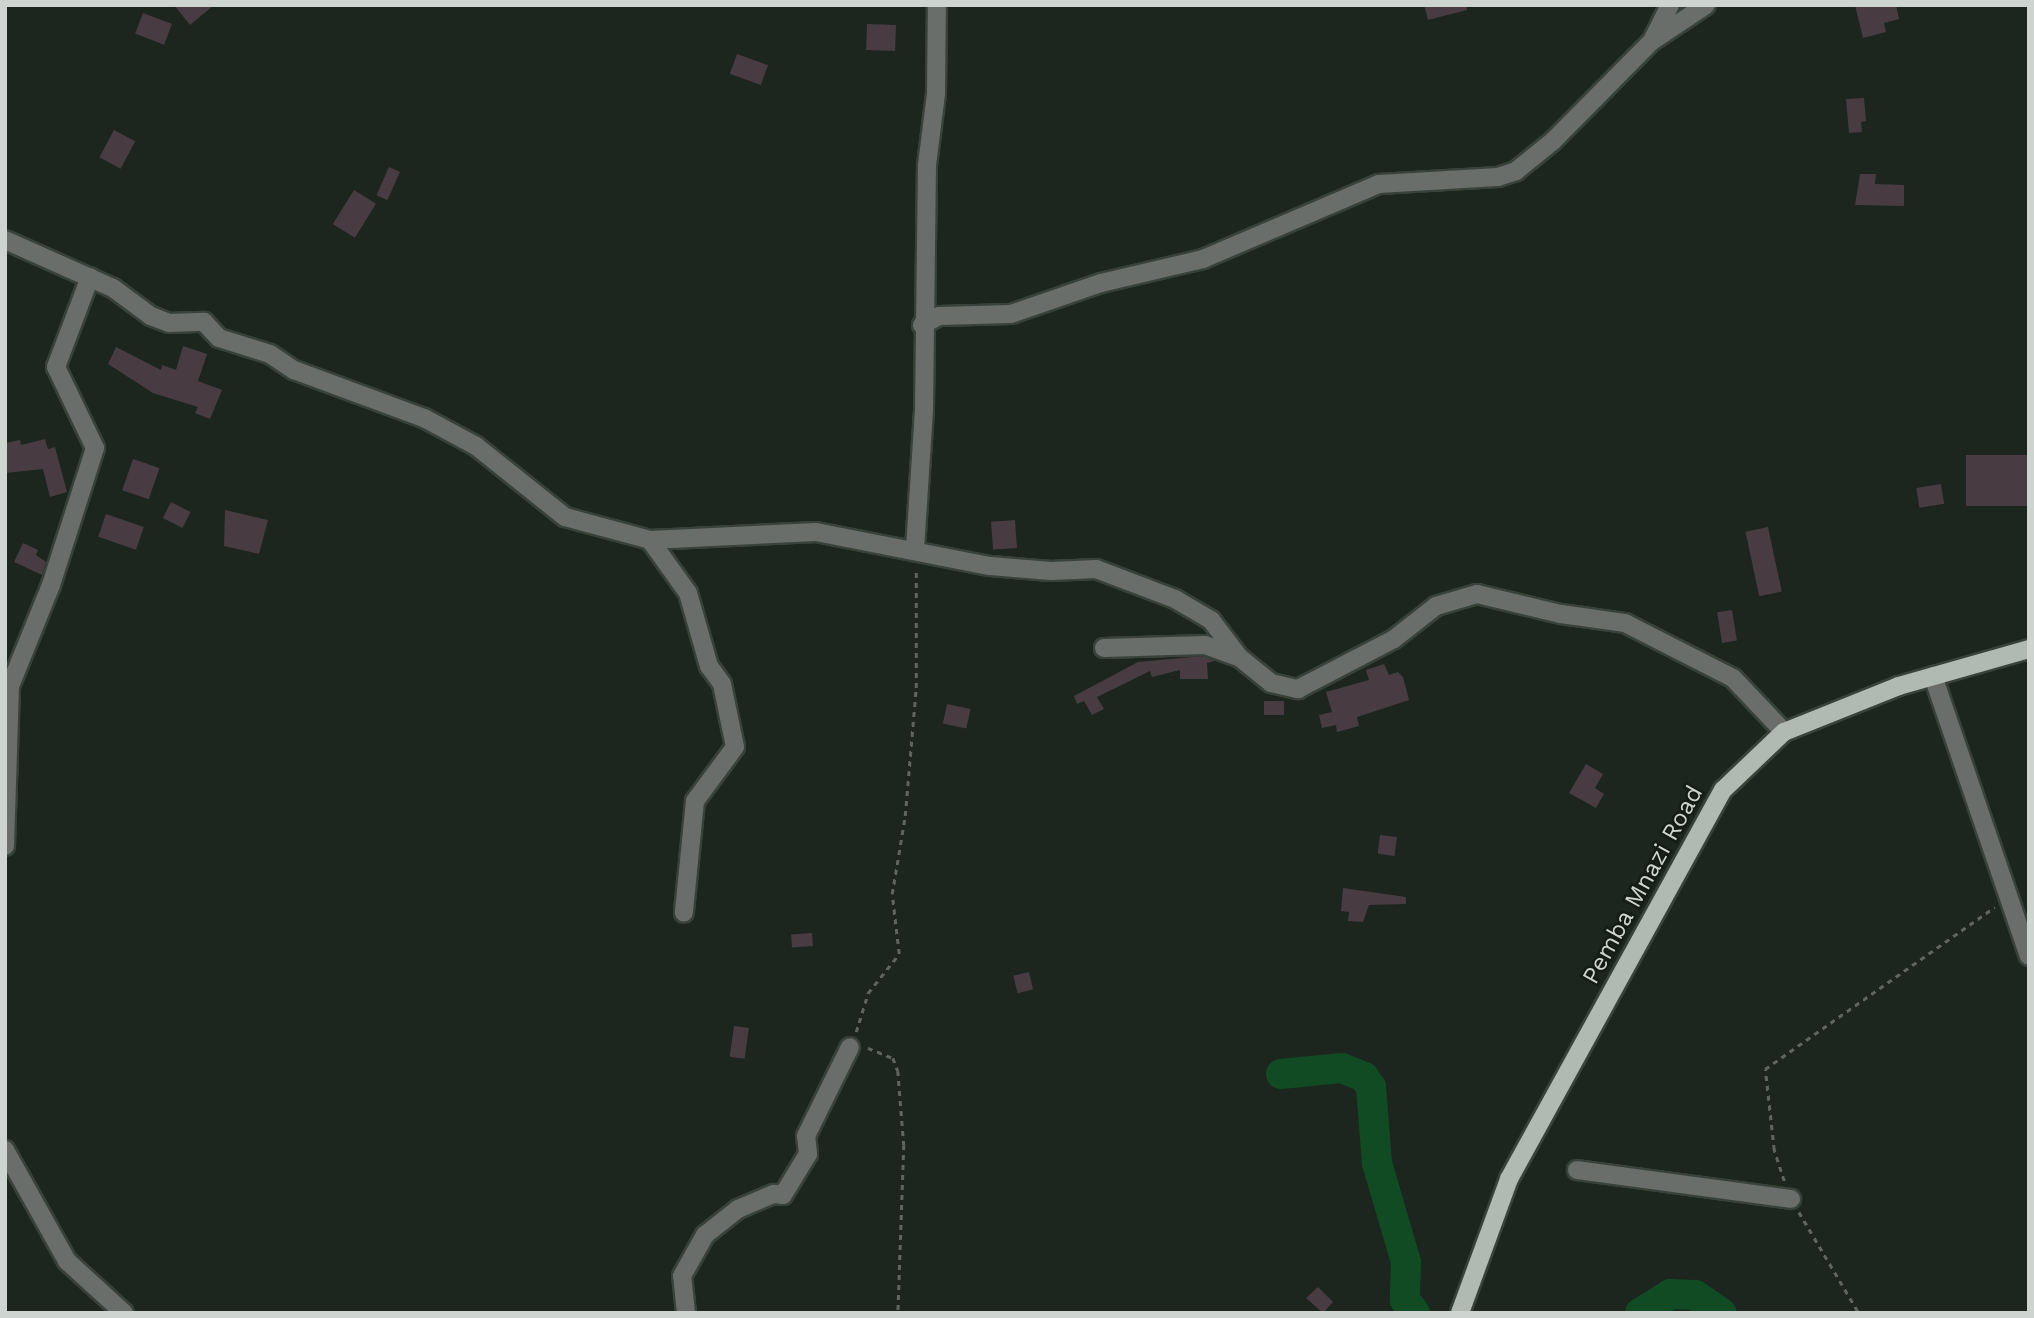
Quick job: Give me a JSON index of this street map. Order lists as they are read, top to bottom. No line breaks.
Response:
{"streets":{"main road":["Pemba Mnazi Road"]}}
